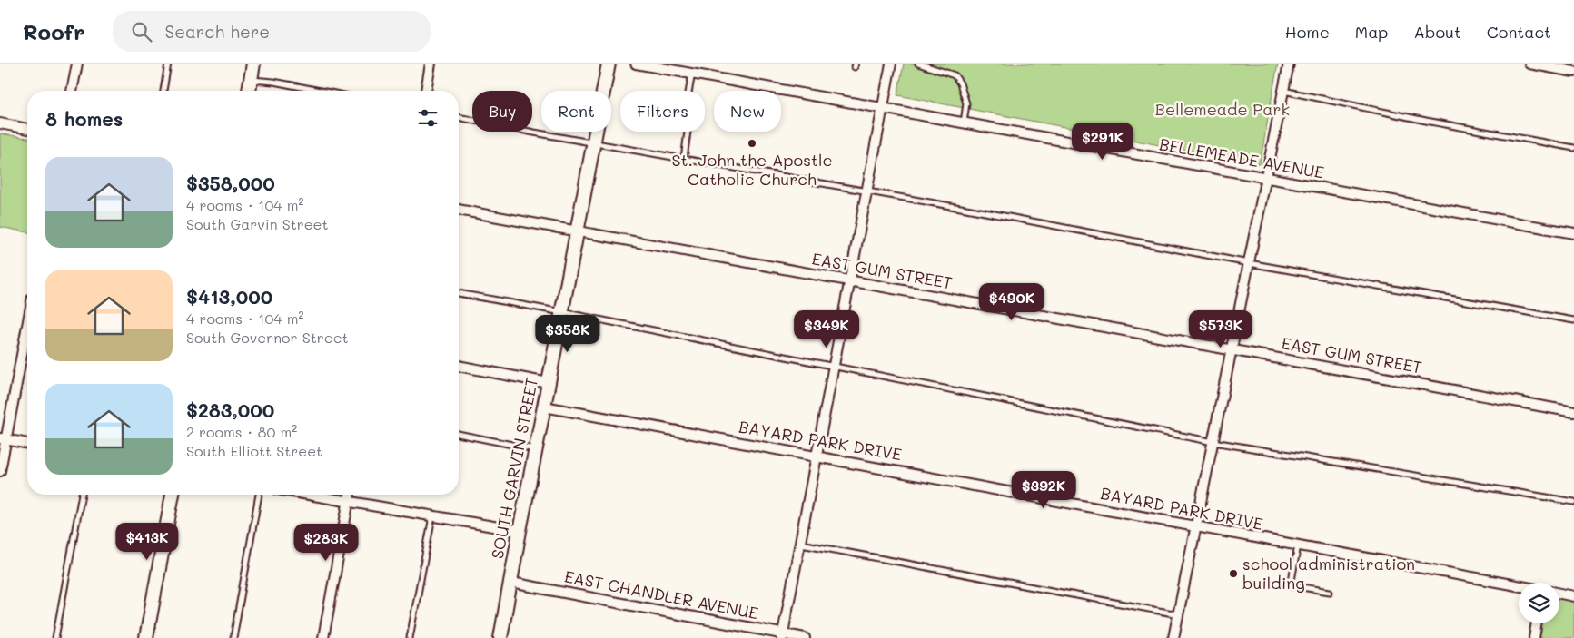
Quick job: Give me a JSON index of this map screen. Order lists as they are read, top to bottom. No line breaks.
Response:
{"streets":{"street":["BELLEMEADE AVENUE","EAST GUM STREET","BAYARD PARK DRIVE","SOUTH GARVIN STREET","EAST CHANDLER AVENUE"]},"crossings":[["EAST GUM STREET","SOUTH GARVIN STREET"],["BAYARD PARK DRIVE","SOUTH GARVIN STREET"],["SOUTH GARVIN STREET","EAST CHANDLER AVENUE"]],"parks":["Bellemeade Park"],"places":["St. John the Apostle Catholic Church","school administration building"],"page":{"header":"Roofr","search":"Search here","nav":["Home","Map","About","Contact"],"chip":["Buy","Rent","Filters","New"],"heading":"8 homes","price":["$291K","$490K","$349K","$573K","$358K","$392K","$413K","$283K"],"list":[{"name":"$358,000","note":"4 rooms · 104 m² · South Garvin Street"},{"name":"$413,000","note":"4 rooms · 104 m² · South Governor Street"},{"name":"$283,000","note":"2 rooms · 80 m² · South Elliott Street"}]}}
